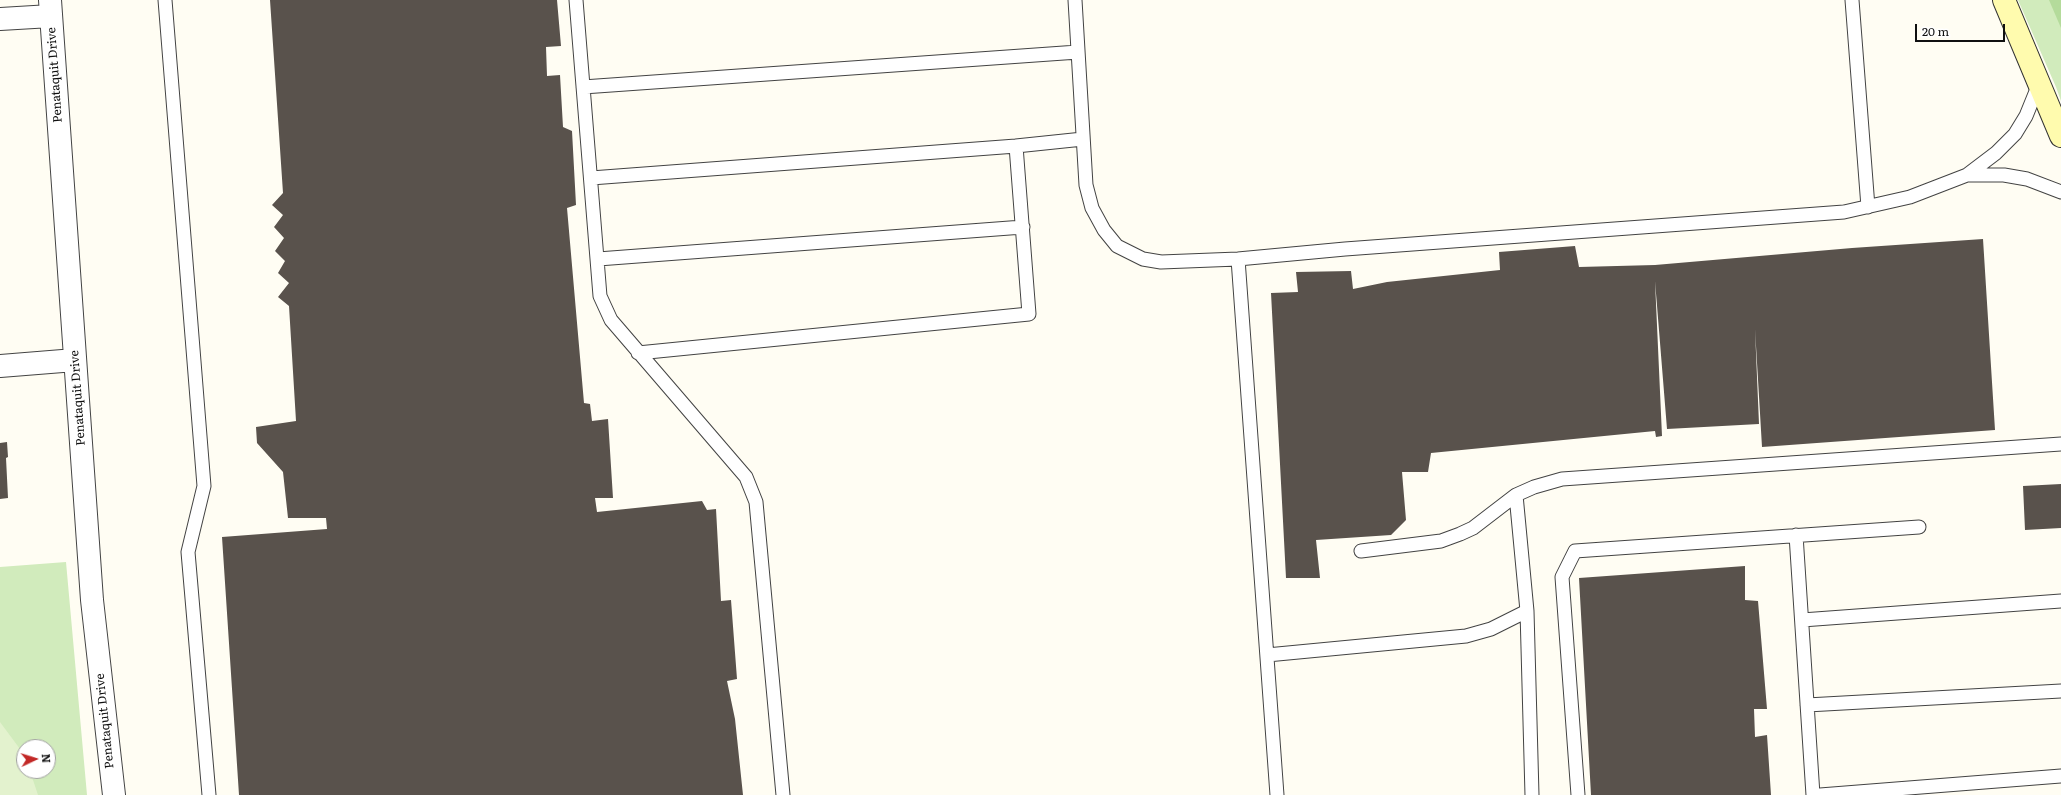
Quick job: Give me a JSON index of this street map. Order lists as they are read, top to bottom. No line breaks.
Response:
{"streets":{"street":["Penataquit Drive"]},"scale_bar":"20 m","north":"right"}
